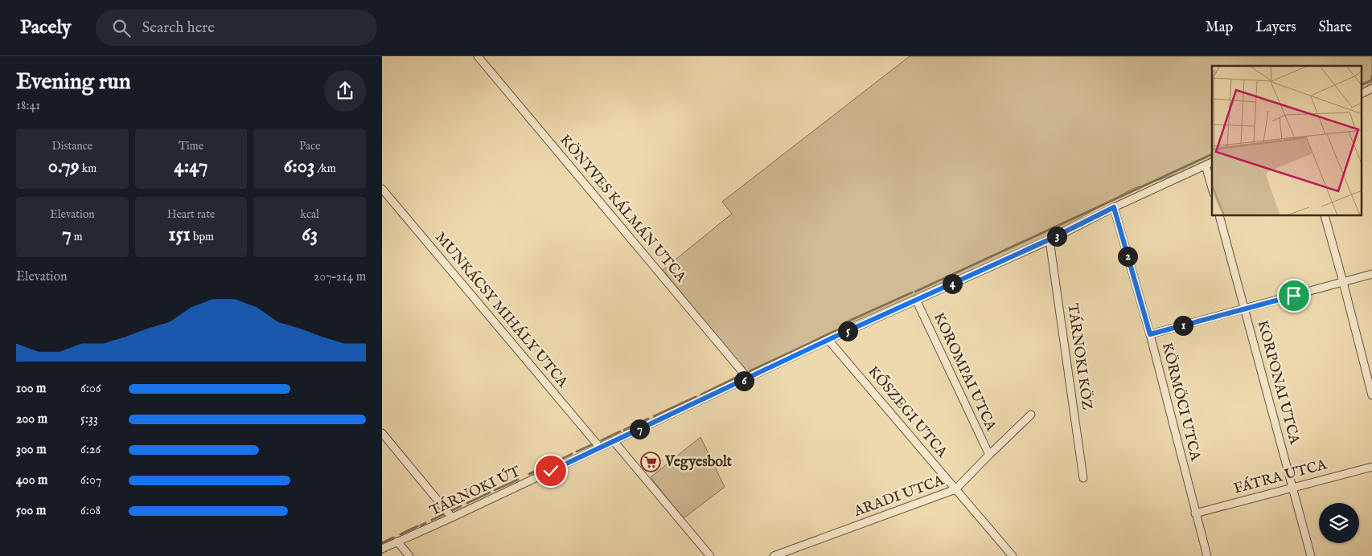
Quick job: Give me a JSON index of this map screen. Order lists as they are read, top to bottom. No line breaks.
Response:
{"streets":{"street":["KÖNYVES KÁLMÁN UTCA","MUNKÁCSY MIHÁLY UTCA","TÁRNOKI KÖZ","KOROMPAI UTCA","KORPONAI UTCA","KÖRMÖCI UTCA","KŐSZEGI UTCA","FÁTRA UTCA","TÁRNOKI ÚT","ARADI UTCA"]},"crossings":[["KÖNYVES KÁLMÁN UTCA","TÁRNOKI ÚT"],["MUNKÁCSY MIHÁLY UTCA","TÁRNOKI ÚT"],["TÁRNOKI KÖZ","TÁRNOKI ÚT"],["KOROMPAI UTCA","TÁRNOKI ÚT"],["KOROMPAI UTCA","ARADI UTCA"],["KORPONAI UTCA","FÁTRA UTCA"],["KÖRMÖCI UTCA","FÁTRA UTCA"],["KÖRMÖCI UTCA","TÁRNOKI ÚT"],["KŐSZEGI UTCA","TÁRNOKI ÚT"],["KŐSZEGI UTCA","ARADI UTCA"]],"places":{"supermarket":["Vegyesbolt"]},"page":{"header":"Pacely","search":"Search here","nav":["Map","Layers","Share"],"heading":["Evening run","18:41"],"stats":[["Distance","0.79 km"],["Time","4:47"],["Pace","6:03 /km"],["Elevation","7 m"],["Heart rate","151 bpm"],["kcal","63"]],"pins":["3","2","4","1","5","6","7"],"chart":["Elevation","207–214 m"],"list":[{"name":"100 m","note":"6:06"},{"name":"200 m","note":"5:33"},{"name":"300 m","note":"6:26"},{"name":"400 m","note":"6:07"},{"name":"500 m","note":"6:08"}]}}
